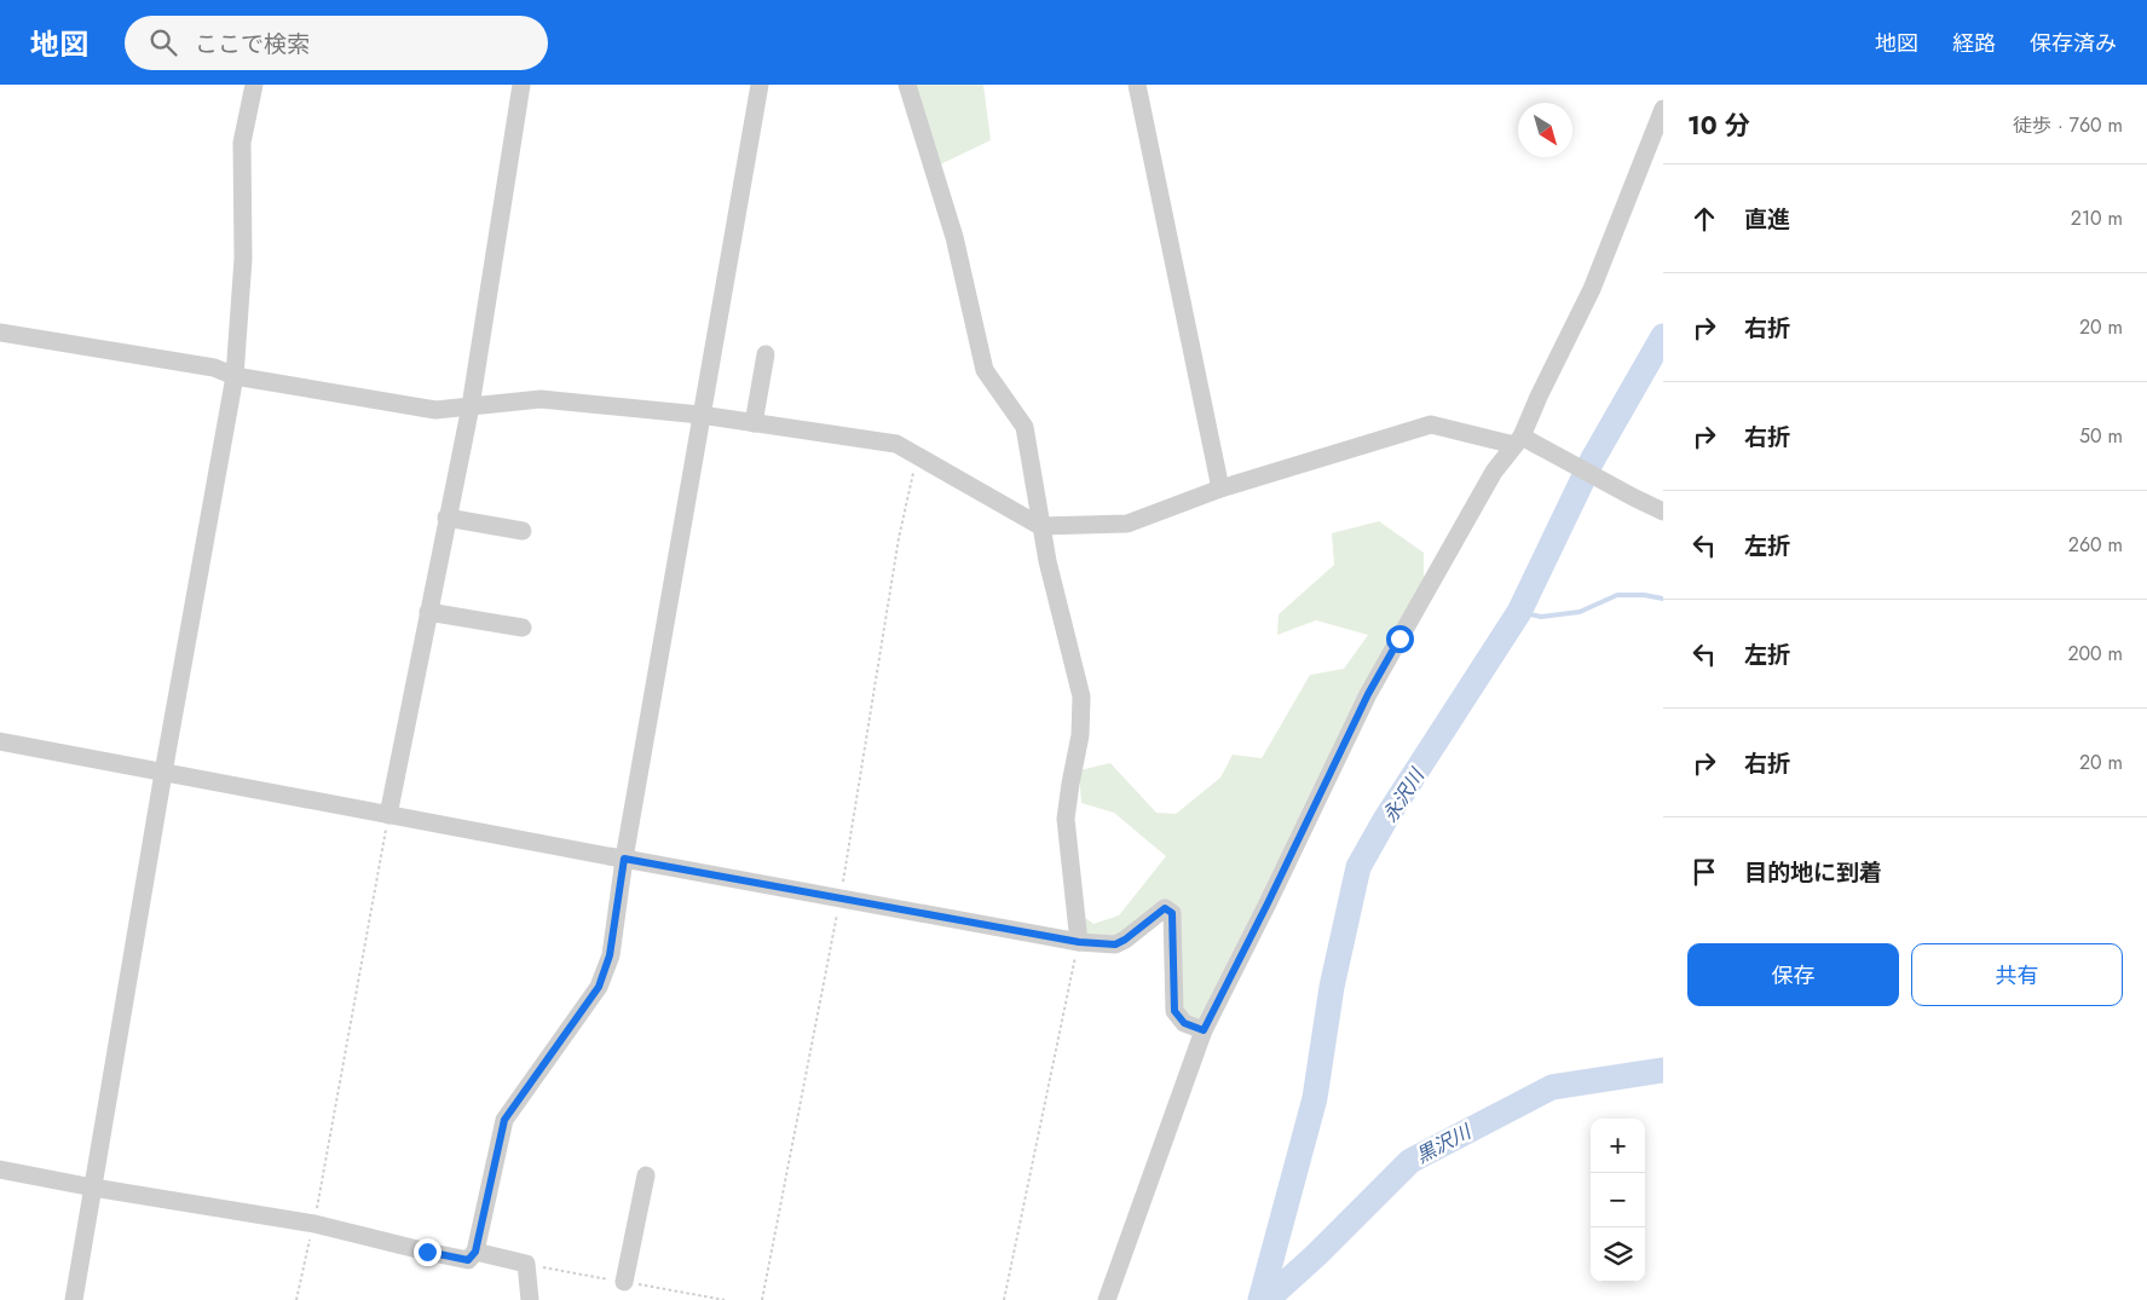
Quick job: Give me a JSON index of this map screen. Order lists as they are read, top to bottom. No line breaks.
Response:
{"water":["永沢川","黒沢川"],"north":"bottom right","page":{"header":"地図","search":"ここで検索","nav":["地図","経路","保存済み"],"heading":["10 分","徒歩 · 760 m"],"list":[["直進","210 m"],["右折","20 m"],["右折","50 m"],["左折","260 m"],["左折","200 m"],["右折","20 m"],"目的地に到着"],"buttons":["保存","共有"],"map_buttons":["+","−"]}}
